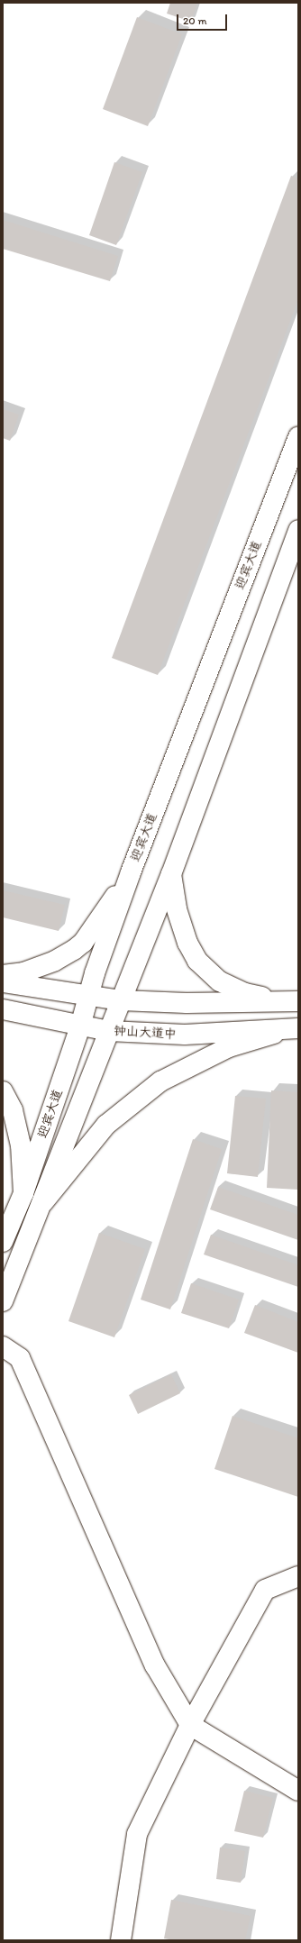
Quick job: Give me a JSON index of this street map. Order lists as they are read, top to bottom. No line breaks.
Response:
{"streets":{"main road":["迎宾大道","钟山大道中"]},"crossings":[["迎宾大道","钟山大道中"]],"scale_bar":"20 m"}
